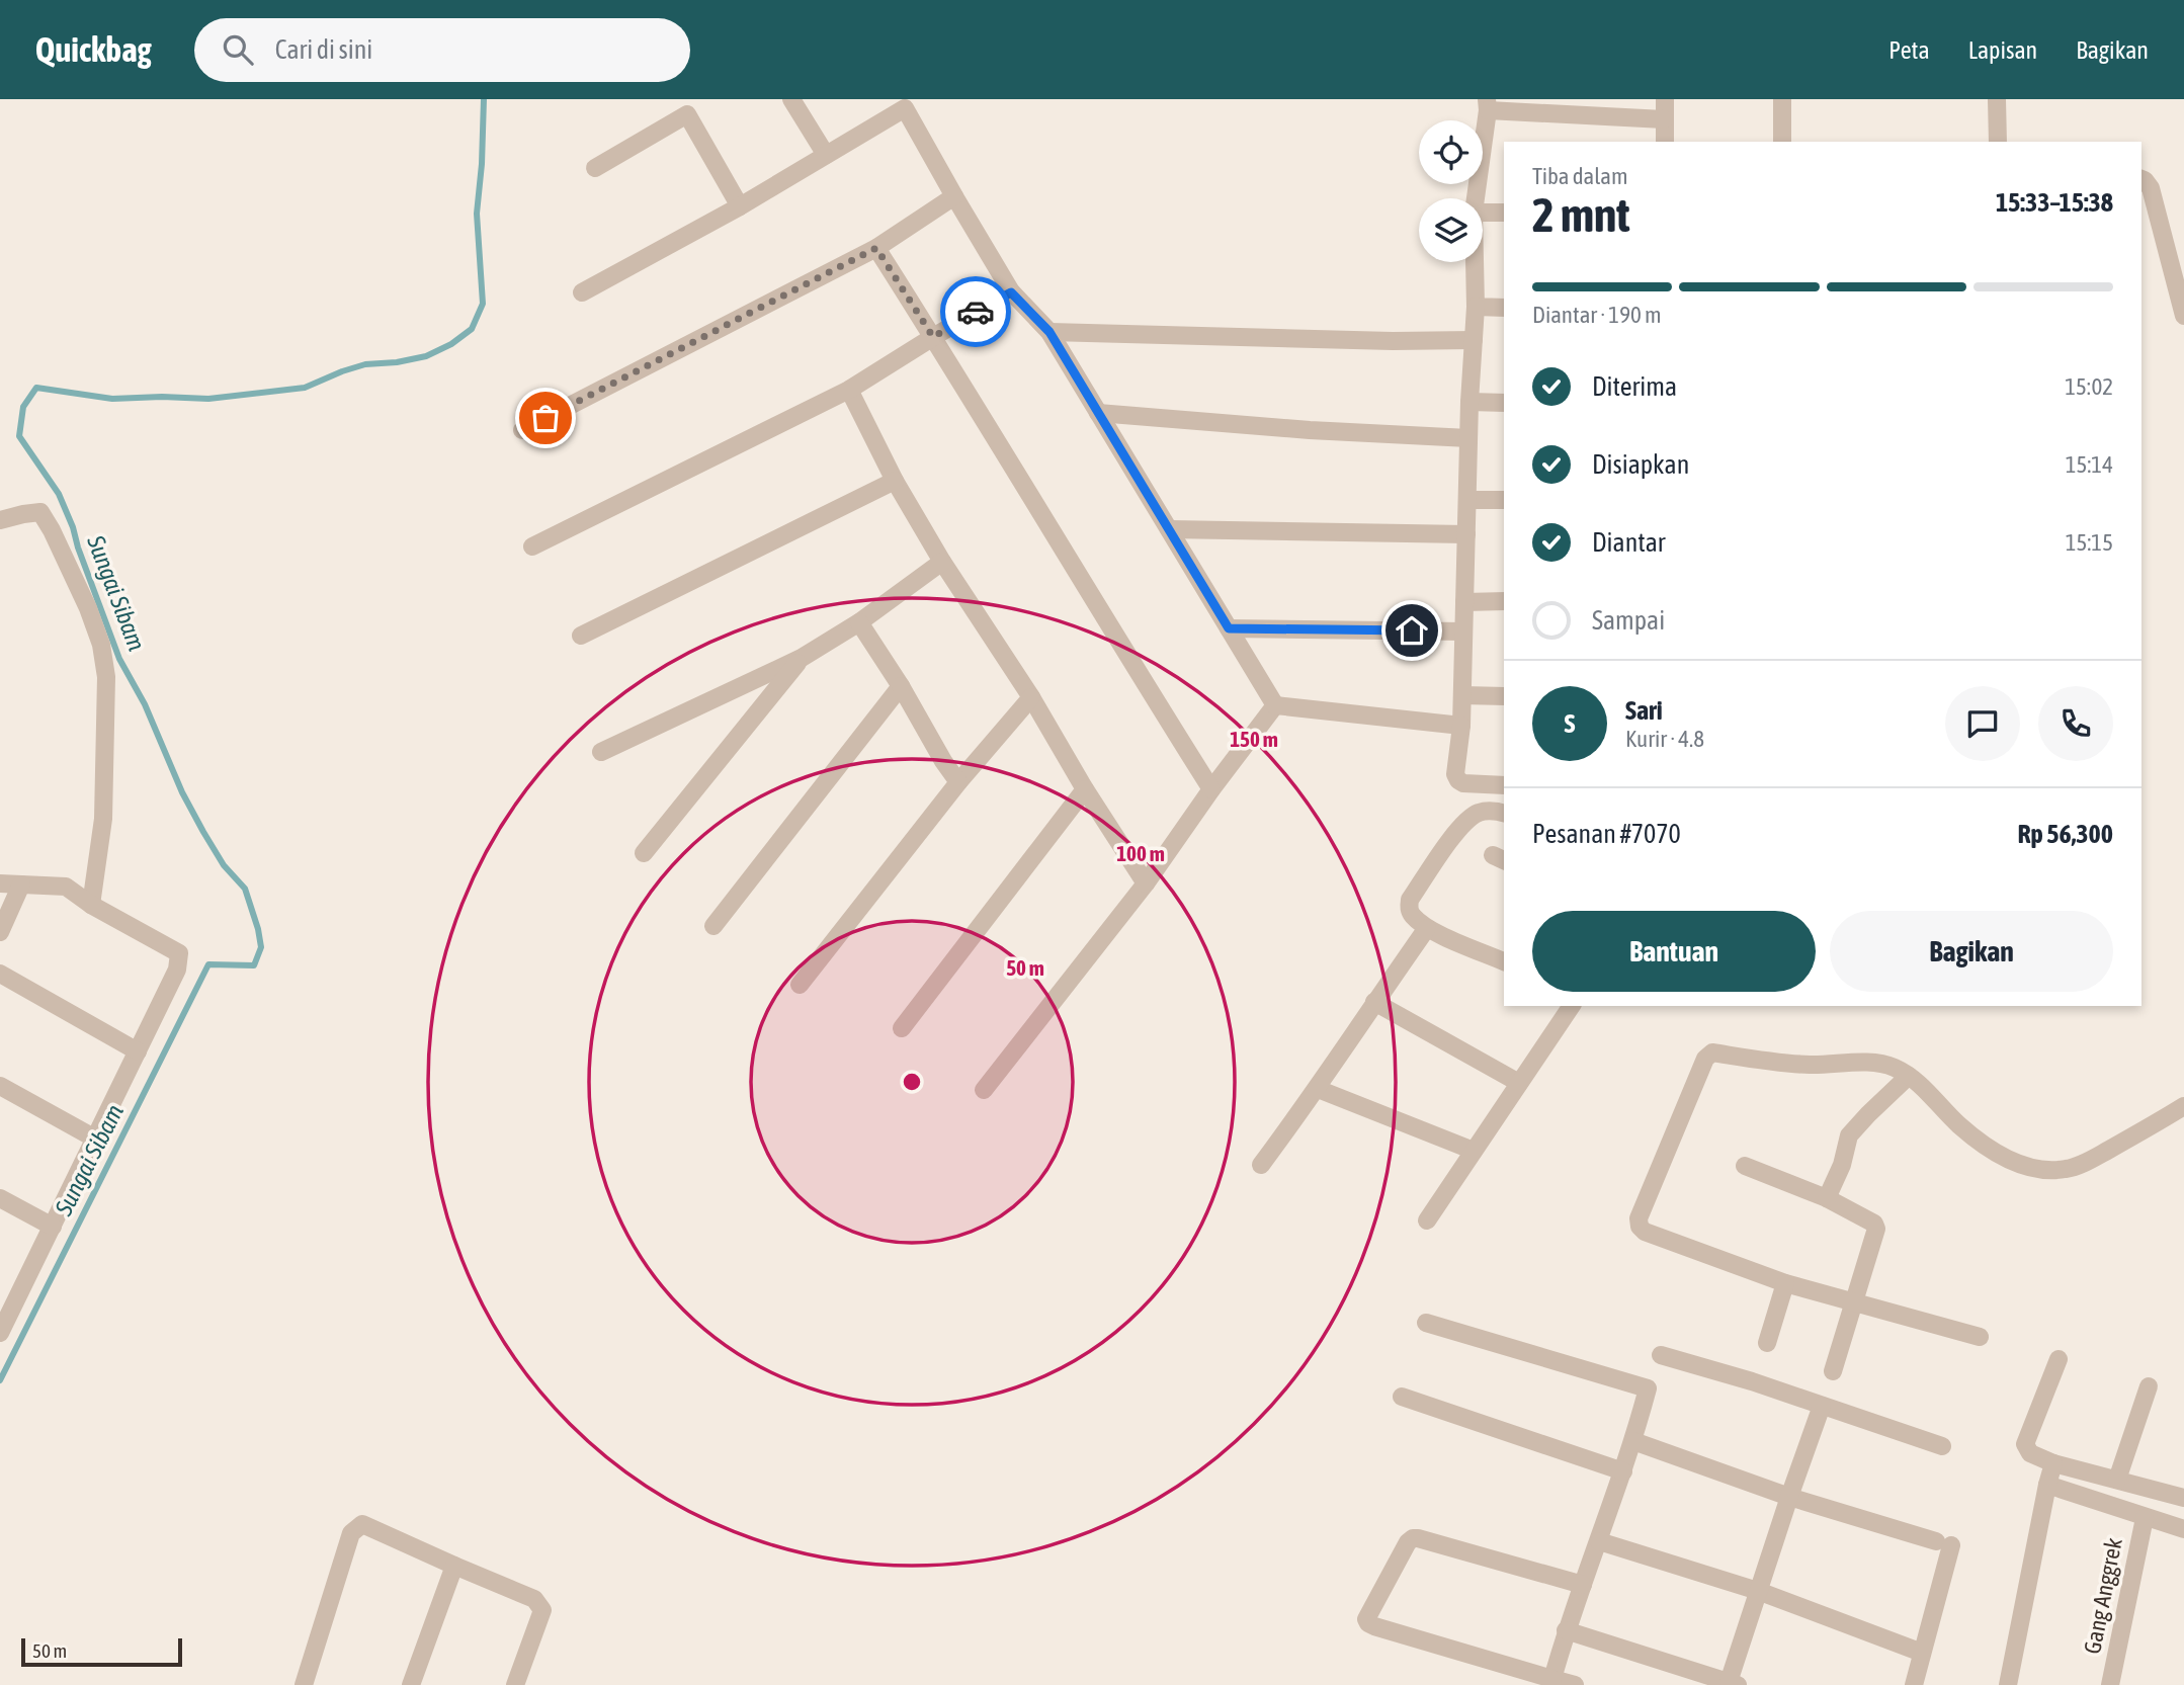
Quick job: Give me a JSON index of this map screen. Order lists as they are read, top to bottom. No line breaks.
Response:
{"streets":{"street":["Gang Anggrek"]},"water":["Sungai Sibam"],"scale_bar":"50 m","page":{"header":"Quickbag","search":"Cari di sini","nav":["Peta","Lapisan","Bagikan"],"heading":["2 mnt","Tiba dalam","15:33–15:38"],"panel":["Sari","Kurir · 4.8","Pesanan #7070","Rp 56,300"],"bar":"Diantar · 190 m","list":[["Diterima","15:02"],["Disiapkan","15:14"],["Diantar","15:15"],"Sampai"],"round":"S","buttons":["Bantuan","Bagikan"],"scale":"50 m"},"rings":["150 m","100 m","50 m"]}
